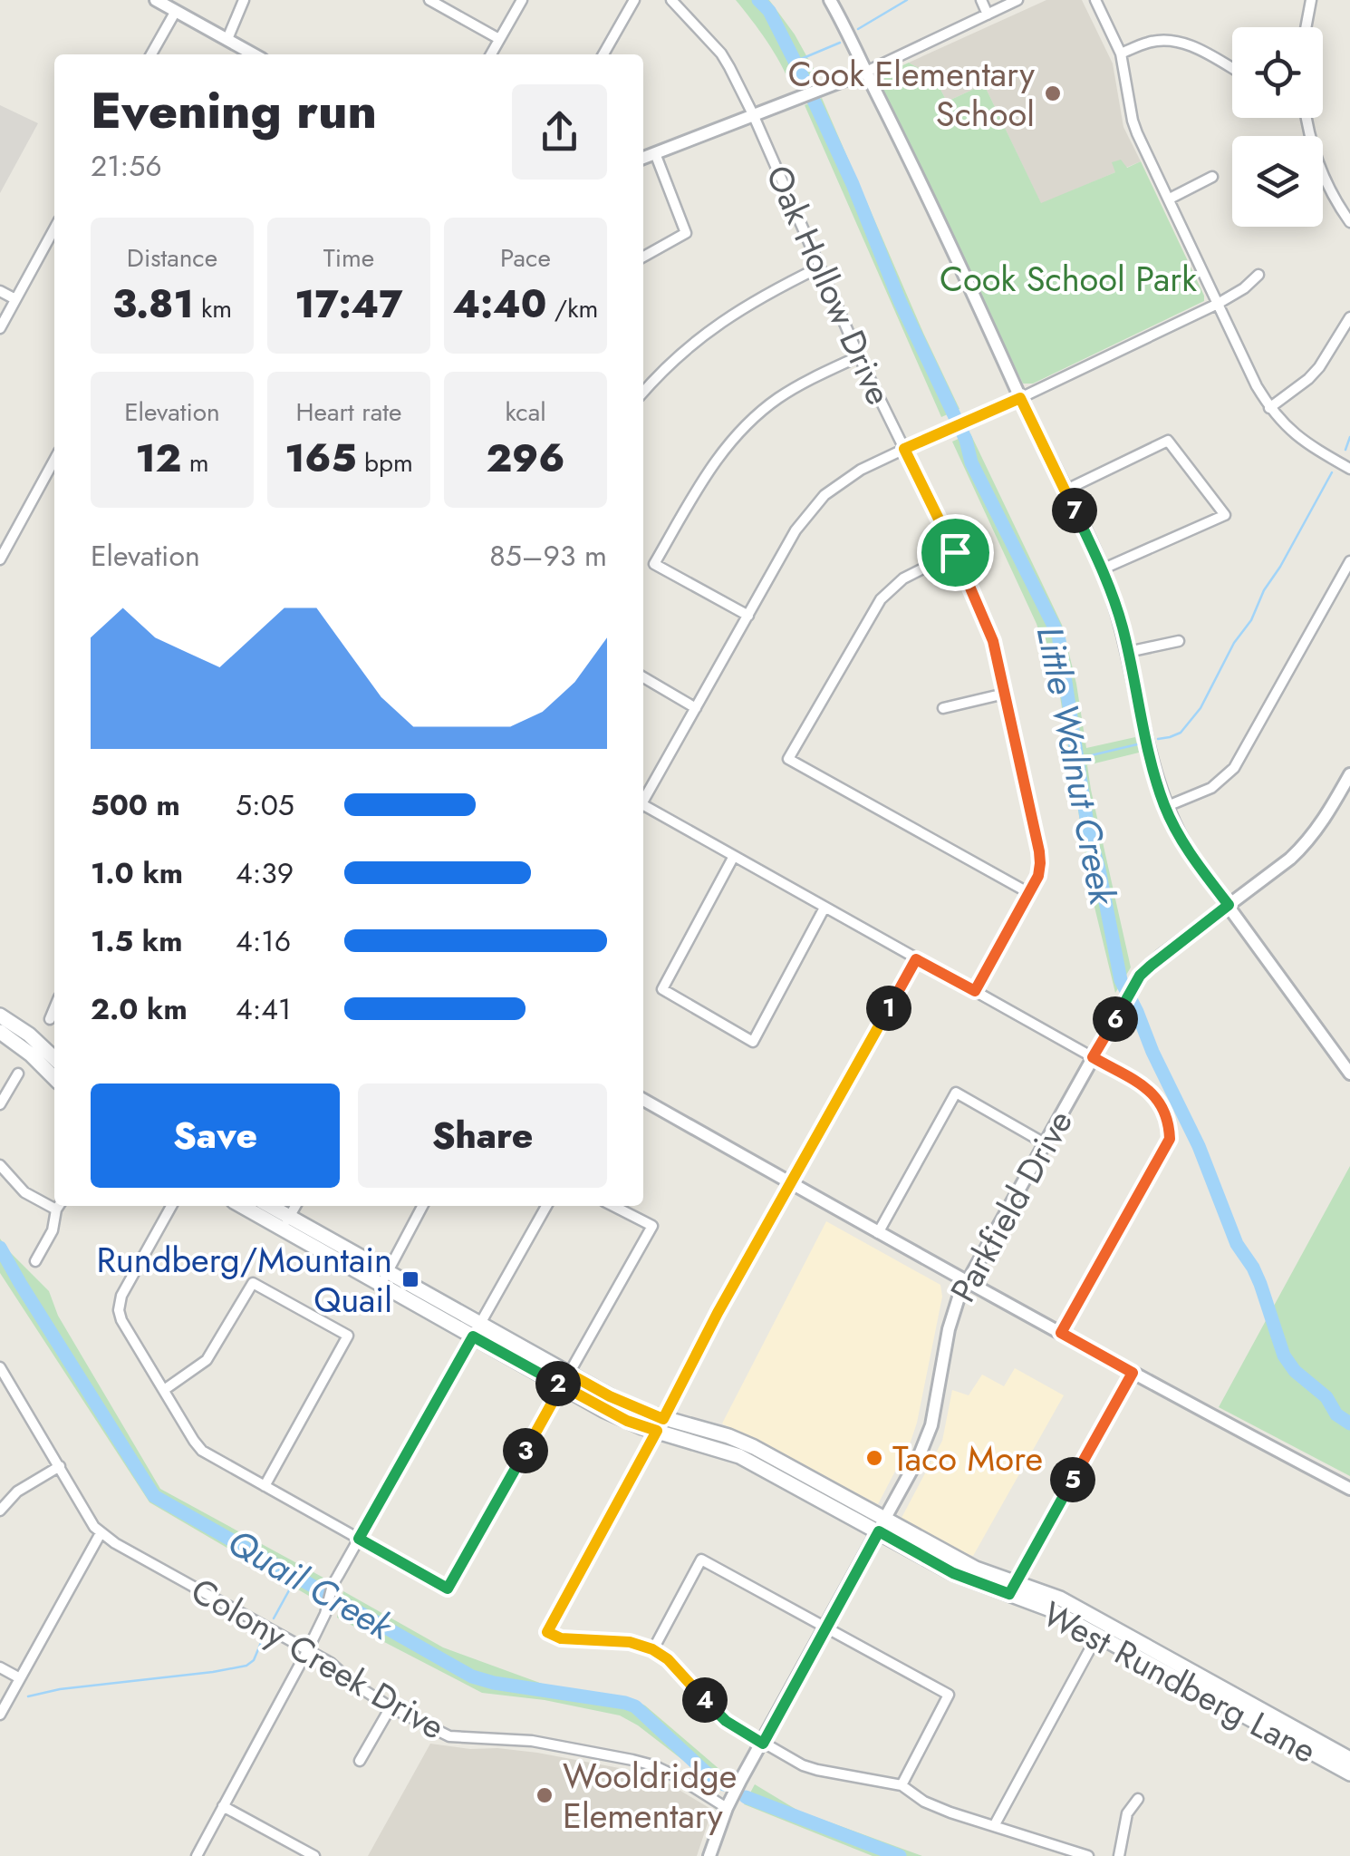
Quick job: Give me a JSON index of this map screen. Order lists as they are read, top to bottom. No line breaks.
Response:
{"streets":{"main road":["West Rundberg Lane"],"street":["Oak Hollow Drive","Parkfield Drive","Colony Creek Drive"]},"crossings":[["Parkfield Drive","Colony Creek Drive"],["Parkfield Drive","West Rundberg Lane"]],"water":["Little Walnut Creek","Quail Creek"],"parks":["Cook School Park"],"places":{"other":["Cook Elementary School","Taco More","Wooldridge Elementary"],"transit":["Rundberg/Mountain Quail"]},"page":{"heading":["Evening run","21:56"],"stats":[["Distance","3.81 km"],["Time","17:47"],["Pace","4:40 /km"],["Elevation","12 m"],["Heart rate","165 bpm"],["kcal","296"]],"pins":["7","1","6","2","3","5","4"],"chart":["Elevation","85–93 m"],"list":[{"name":"500 m","note":"5:05"},{"name":"1.0 km","note":"4:39"},{"name":"1.5 km","note":"4:16"},{"name":"2.0 km","note":"4:41"}],"buttons":["Save","Share"]}}
